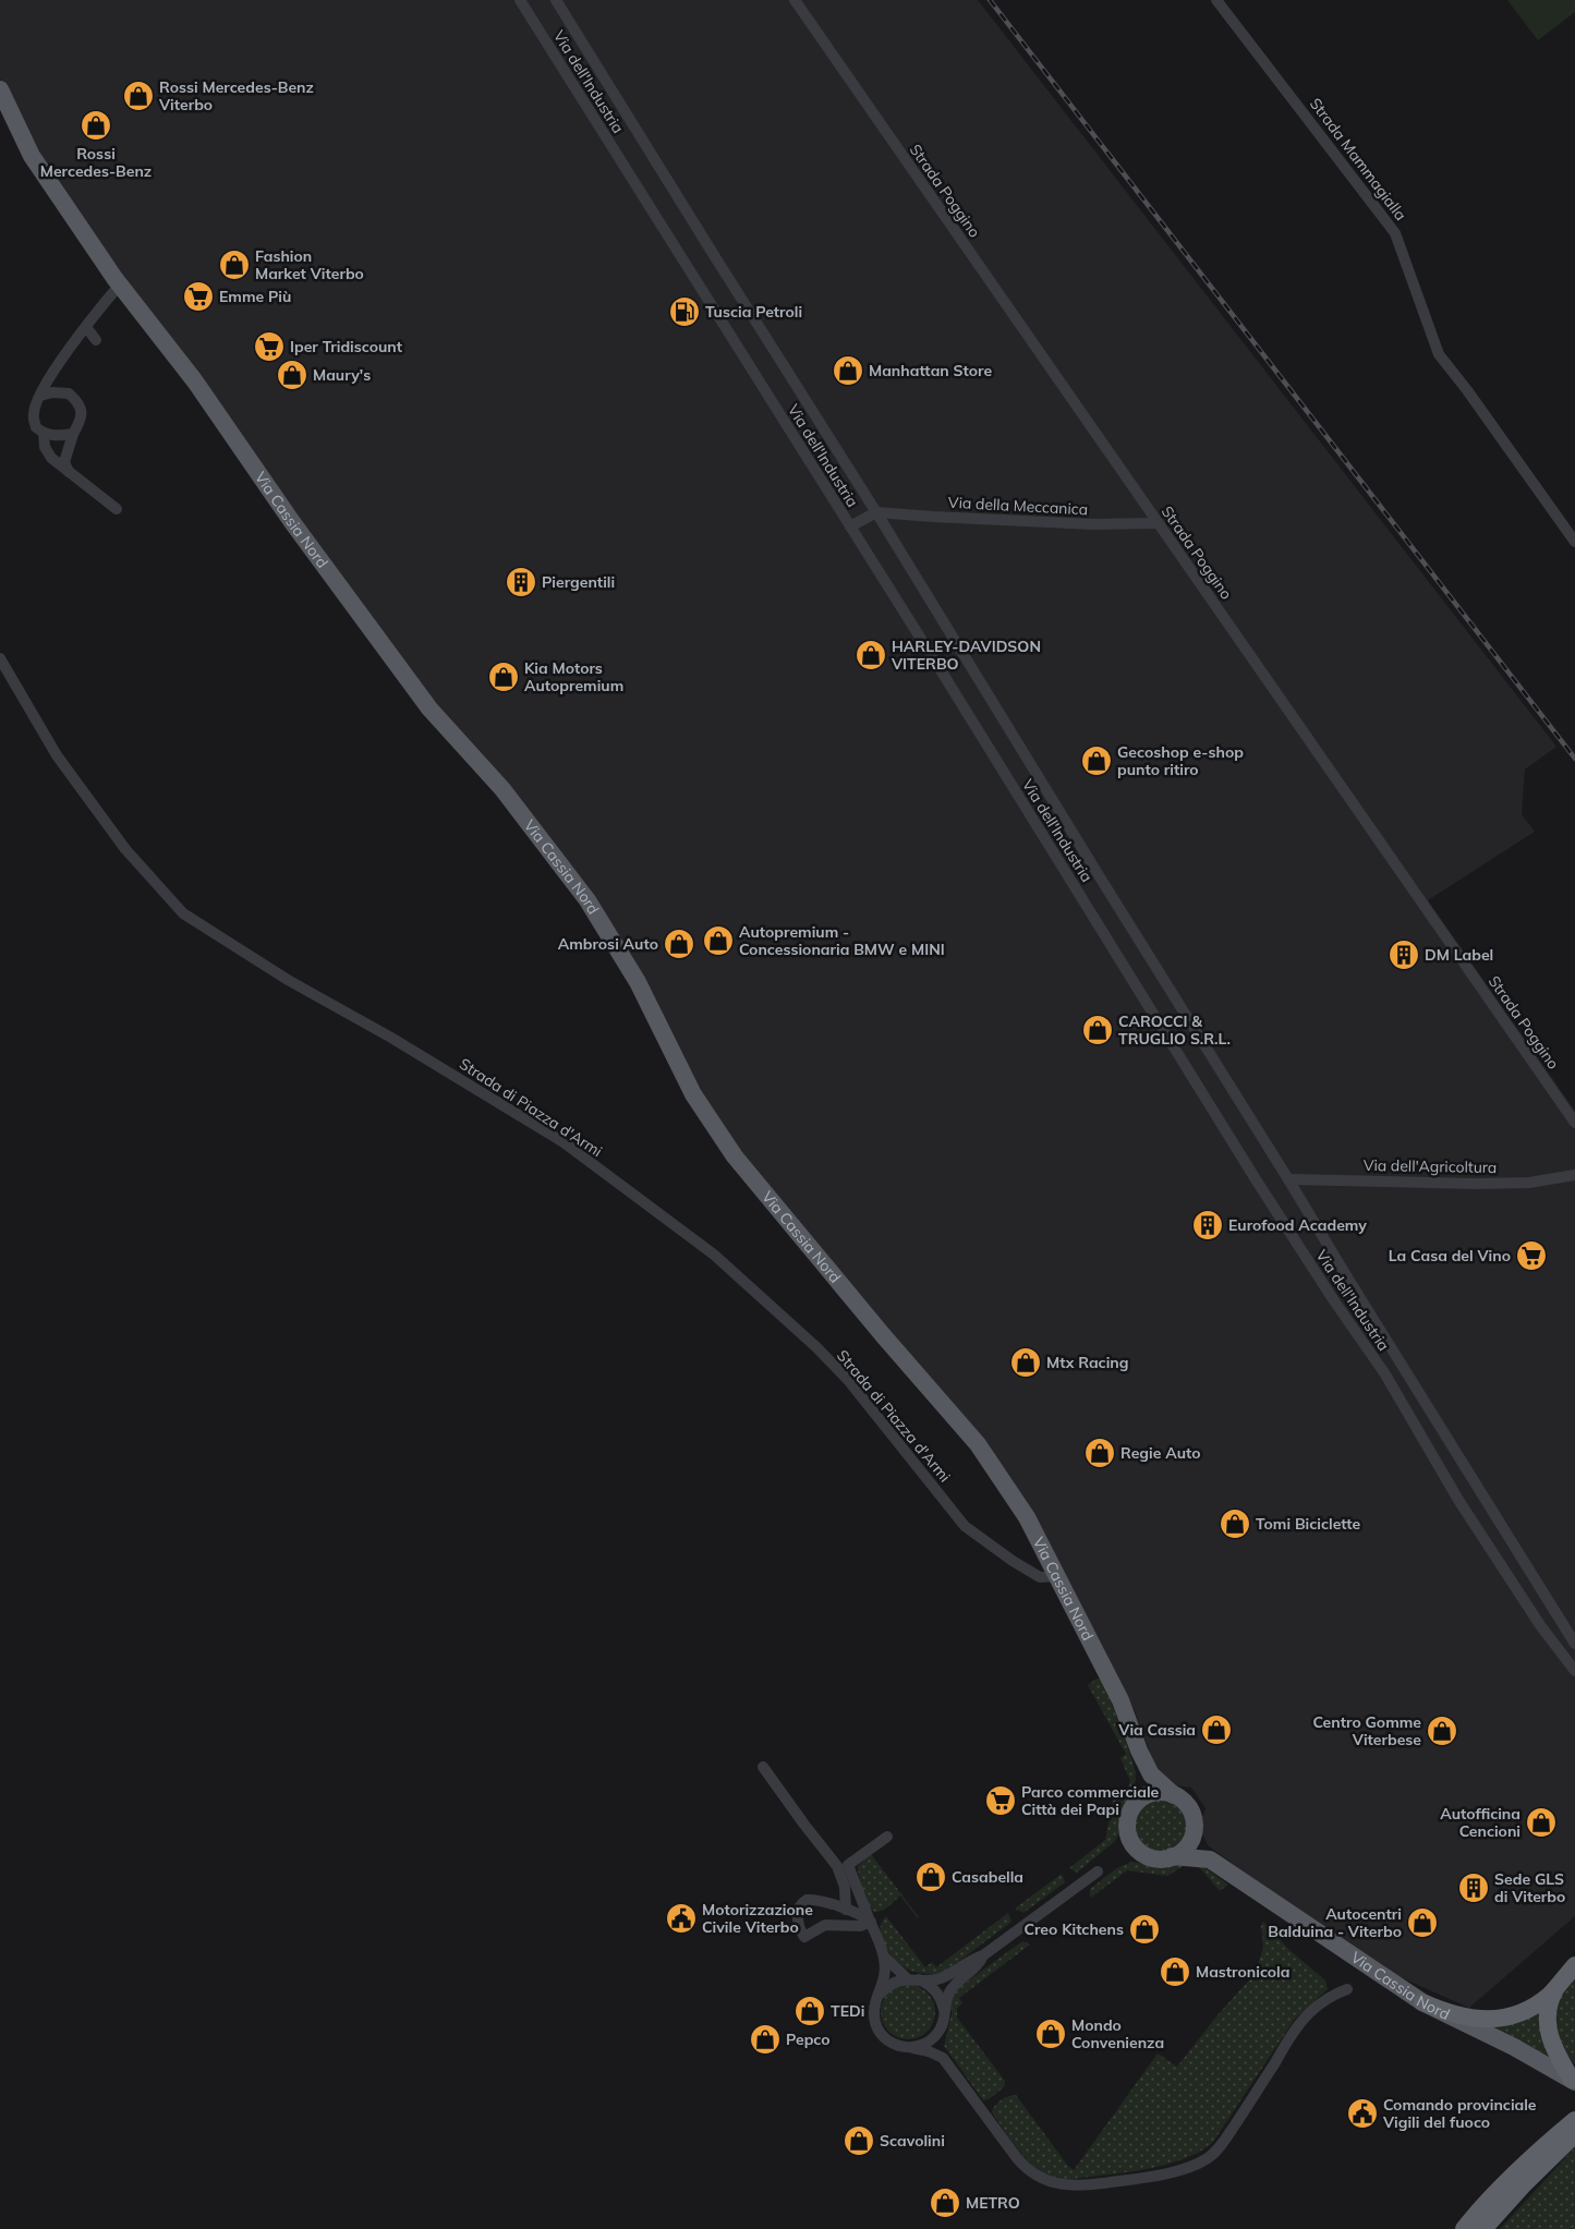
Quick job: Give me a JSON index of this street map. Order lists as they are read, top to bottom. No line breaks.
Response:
{"streets":{"main road":["Via Cassia Nord"],"street":["Via dell'Industria","Strada Mammagialla","Strada Poggino","Via della Meccanica","Strada di Piazza d'Armi","Via dell'Agricoltura"]},"crossings":[["Via dell'Industria","Via della Meccanica"],["Via dell'Industria","Via dell'Agricoltura"],["Strada Poggino","Via della Meccanica"],["Via Cassia Nord","Strada di Piazza d'Armi"]],"places":{"shop":["Rossi Mercedes-Benz Viterbo","Rossi Mercedes-Benz","Fashion Market Viterbo","Manhattan Store","Maury's","HARLEY-DAVIDSON VITERBO","Kia Motors Autopremium","Gecoshop e-shop punto ritiro","Autopremium - Concessionaria BMW e MINI","Ambrosi Auto","CAROCCI & TRUGLIO S.R.L.","Mtx Racing","Regie Auto","Tomi Biciclette","Via Cassia","Centro Gomme Viterbese","Autofficina Cencioni","Casabella","Autocentri Balduina - Viterbo","Creo Kitchens","Mastronicola","TEDi","Mondo Convenienza","Pepco","Scavolini","METRO"],"supermarket":["Emme Più","Iper Tridiscount","La Casa del Vino","Parco commerciale Città dei Papi"],"fuel station":["Tuscia Petroli"],"building":["Piergentili","DM Label","Eurofood Academy","Sede GLS di Viterbo"],"public building":["Motorizzazione Civile Viterbo","Comando provinciale Vigili del fuoco"]}}
